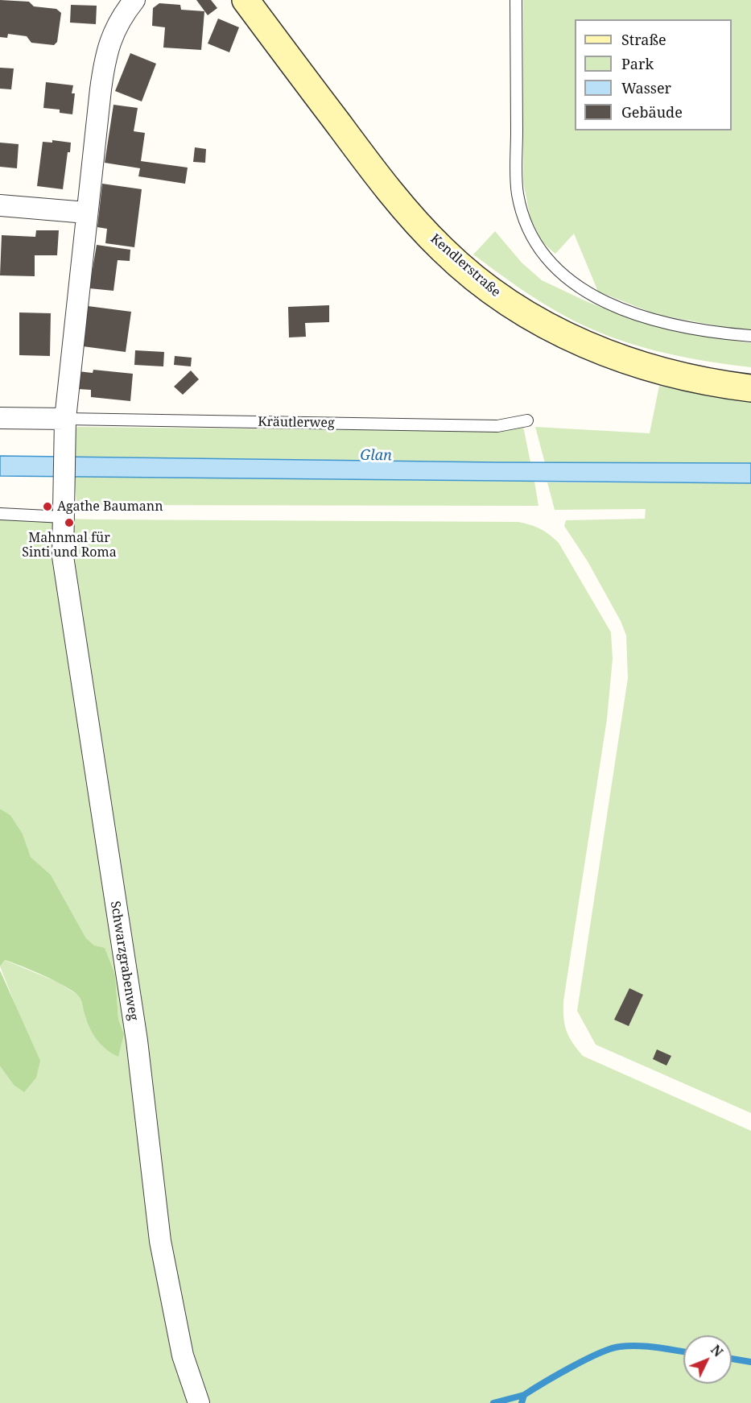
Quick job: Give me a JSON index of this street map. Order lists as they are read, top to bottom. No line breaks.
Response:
{"streets":{"street":["Kendlerstraße","Kräutlerweg","Schwarzgrabenweg"]},"crossings":[["Kräutlerweg","Schwarzgrabenweg"]],"water":["Glan"],"places":["Agathe Baumann","Mahnmal für Sinti und Roma"],"legend":["Straße","Park","Wasser","Gebäude"],"north":"top right"}
